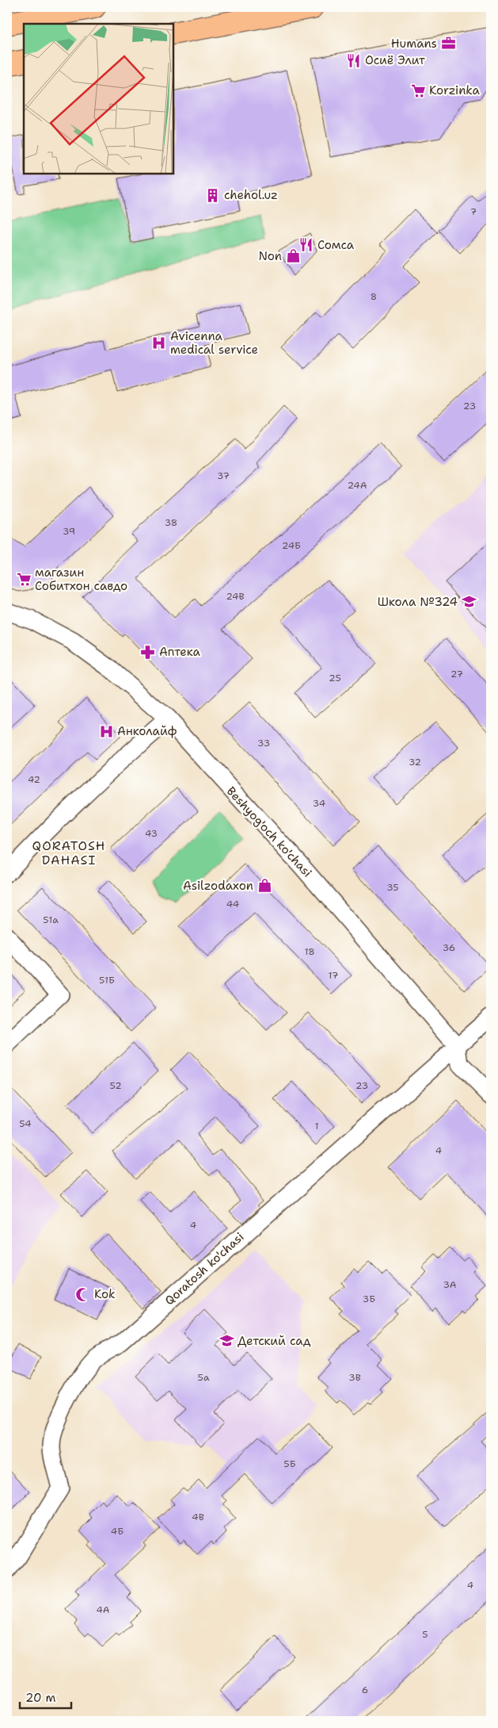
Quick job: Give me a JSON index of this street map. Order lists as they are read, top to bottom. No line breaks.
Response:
{"streets":{"street":["Beshyog'och ko'chasi","Qoratosh ko'chasi"]},"crossings":[["Beshyog'och ko'chasi","Qoratosh ko'chasi"]],"districts":["QORATOSH DAHASI"],"places":{"office":["Humans"],"restaurant":["Осиё Элит","Сомса"],"supermarket":["Korzinka","магазин Собитхон савдо"],"building":["chehol.uz"],"shop":["Non","Asilzodaxon"],"hospital":["Avicenna medical service","Анколайф"],"school or university":["Школа №324","Детский сад"],"pharmacy":["Аптека"],"mosque":["Kok"]},"house_numbers":["7","8","23","37","24А","38","39","24Б","24В","27","25","33","32","42","34","43","35","44","51а","36","18","17","51Б","52","23","54","1","4","4","3А","3Б","5a","3В","5Б","4В","4Б","4","4А","5","6"],"scale_bar":"20 m"}
